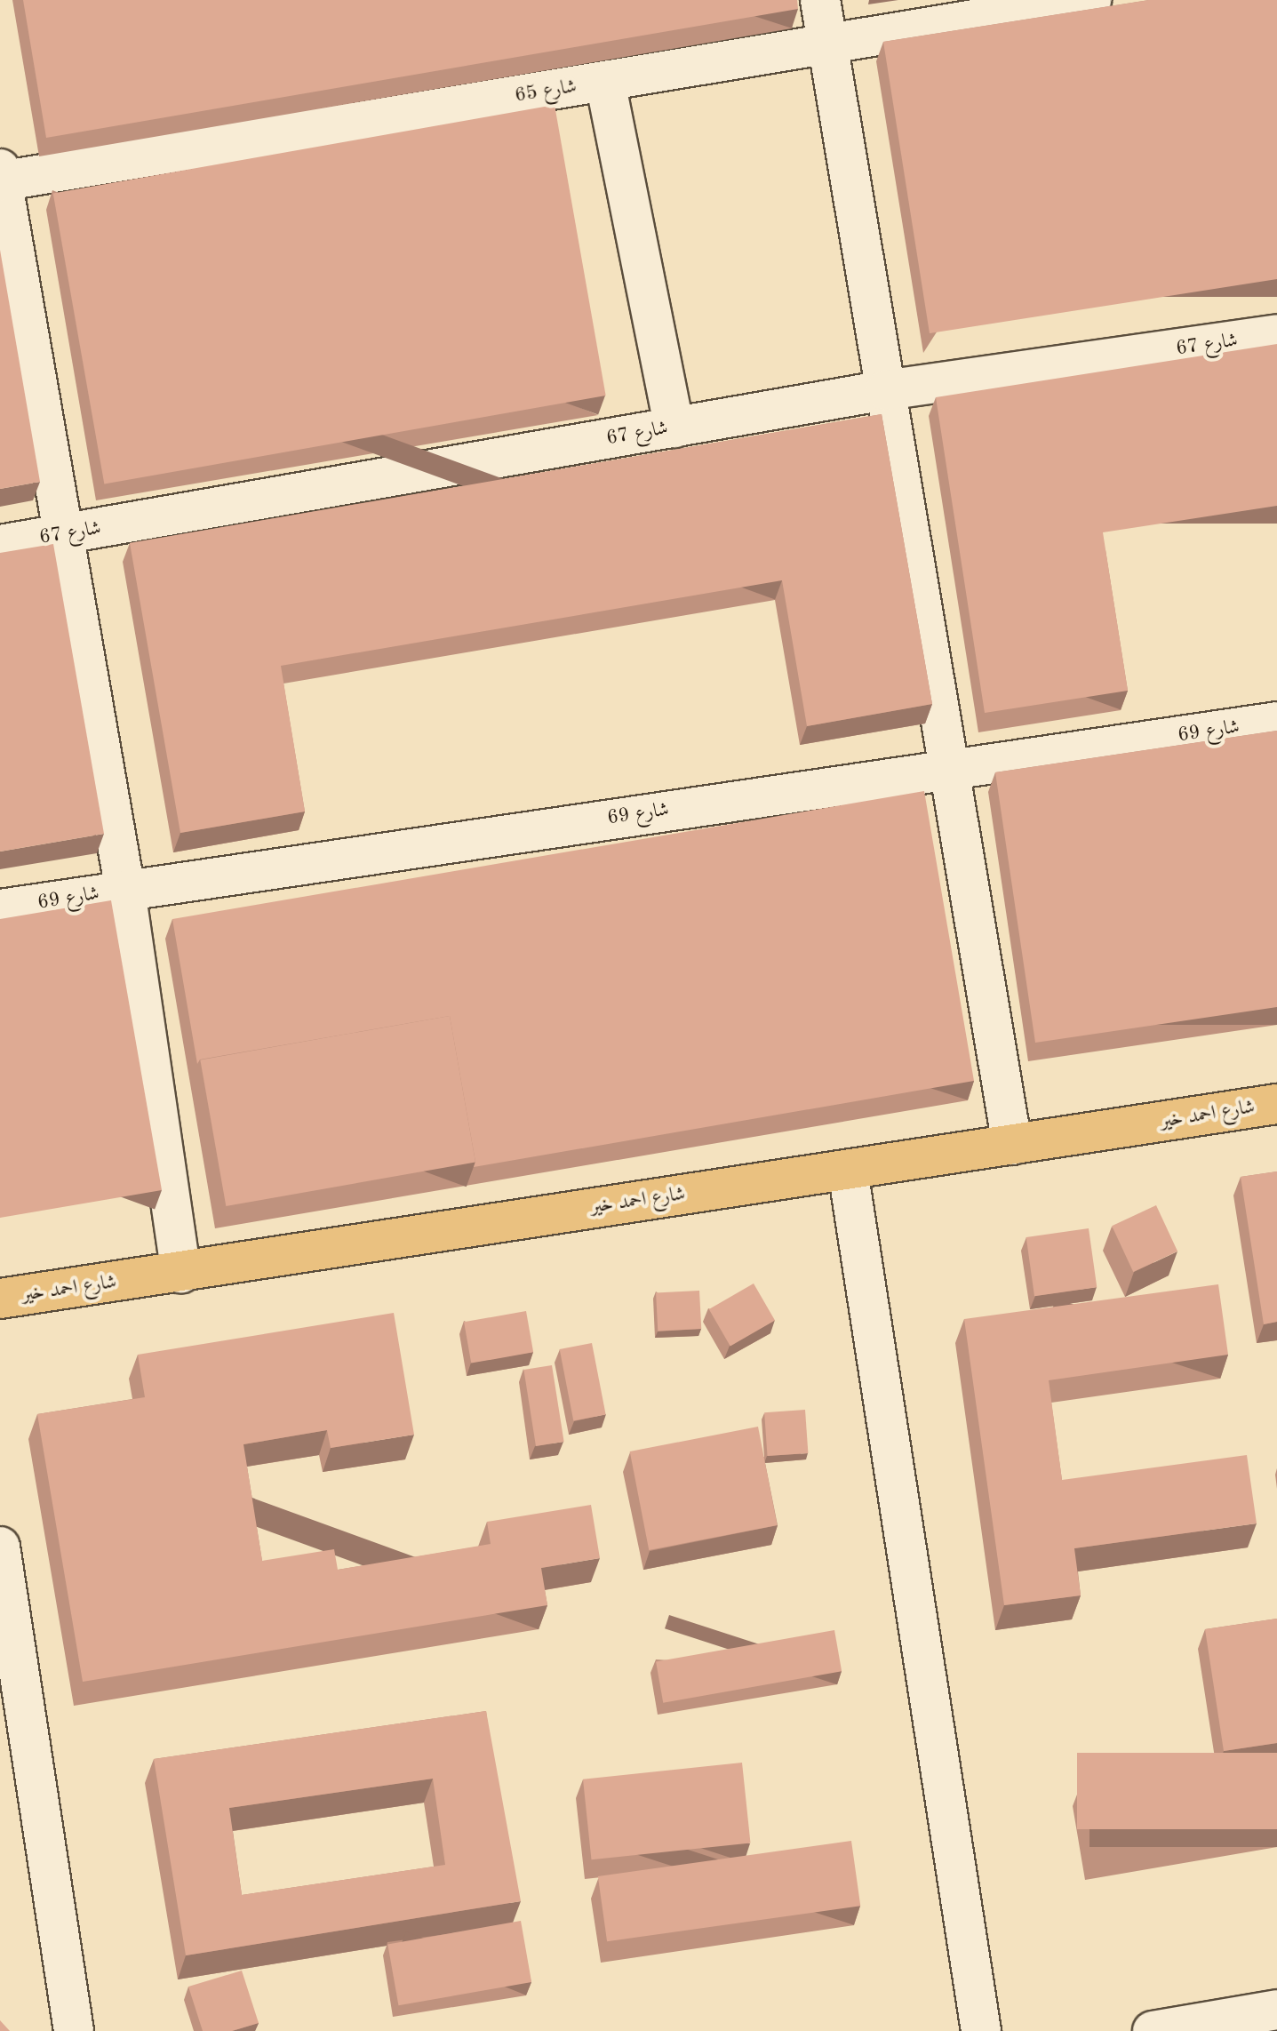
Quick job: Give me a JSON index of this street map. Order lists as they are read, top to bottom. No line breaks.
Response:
{"streets":{"main road":["شارع احمد خير"],"street":["شارع 65","شارع 67","شارع 69"]}}
